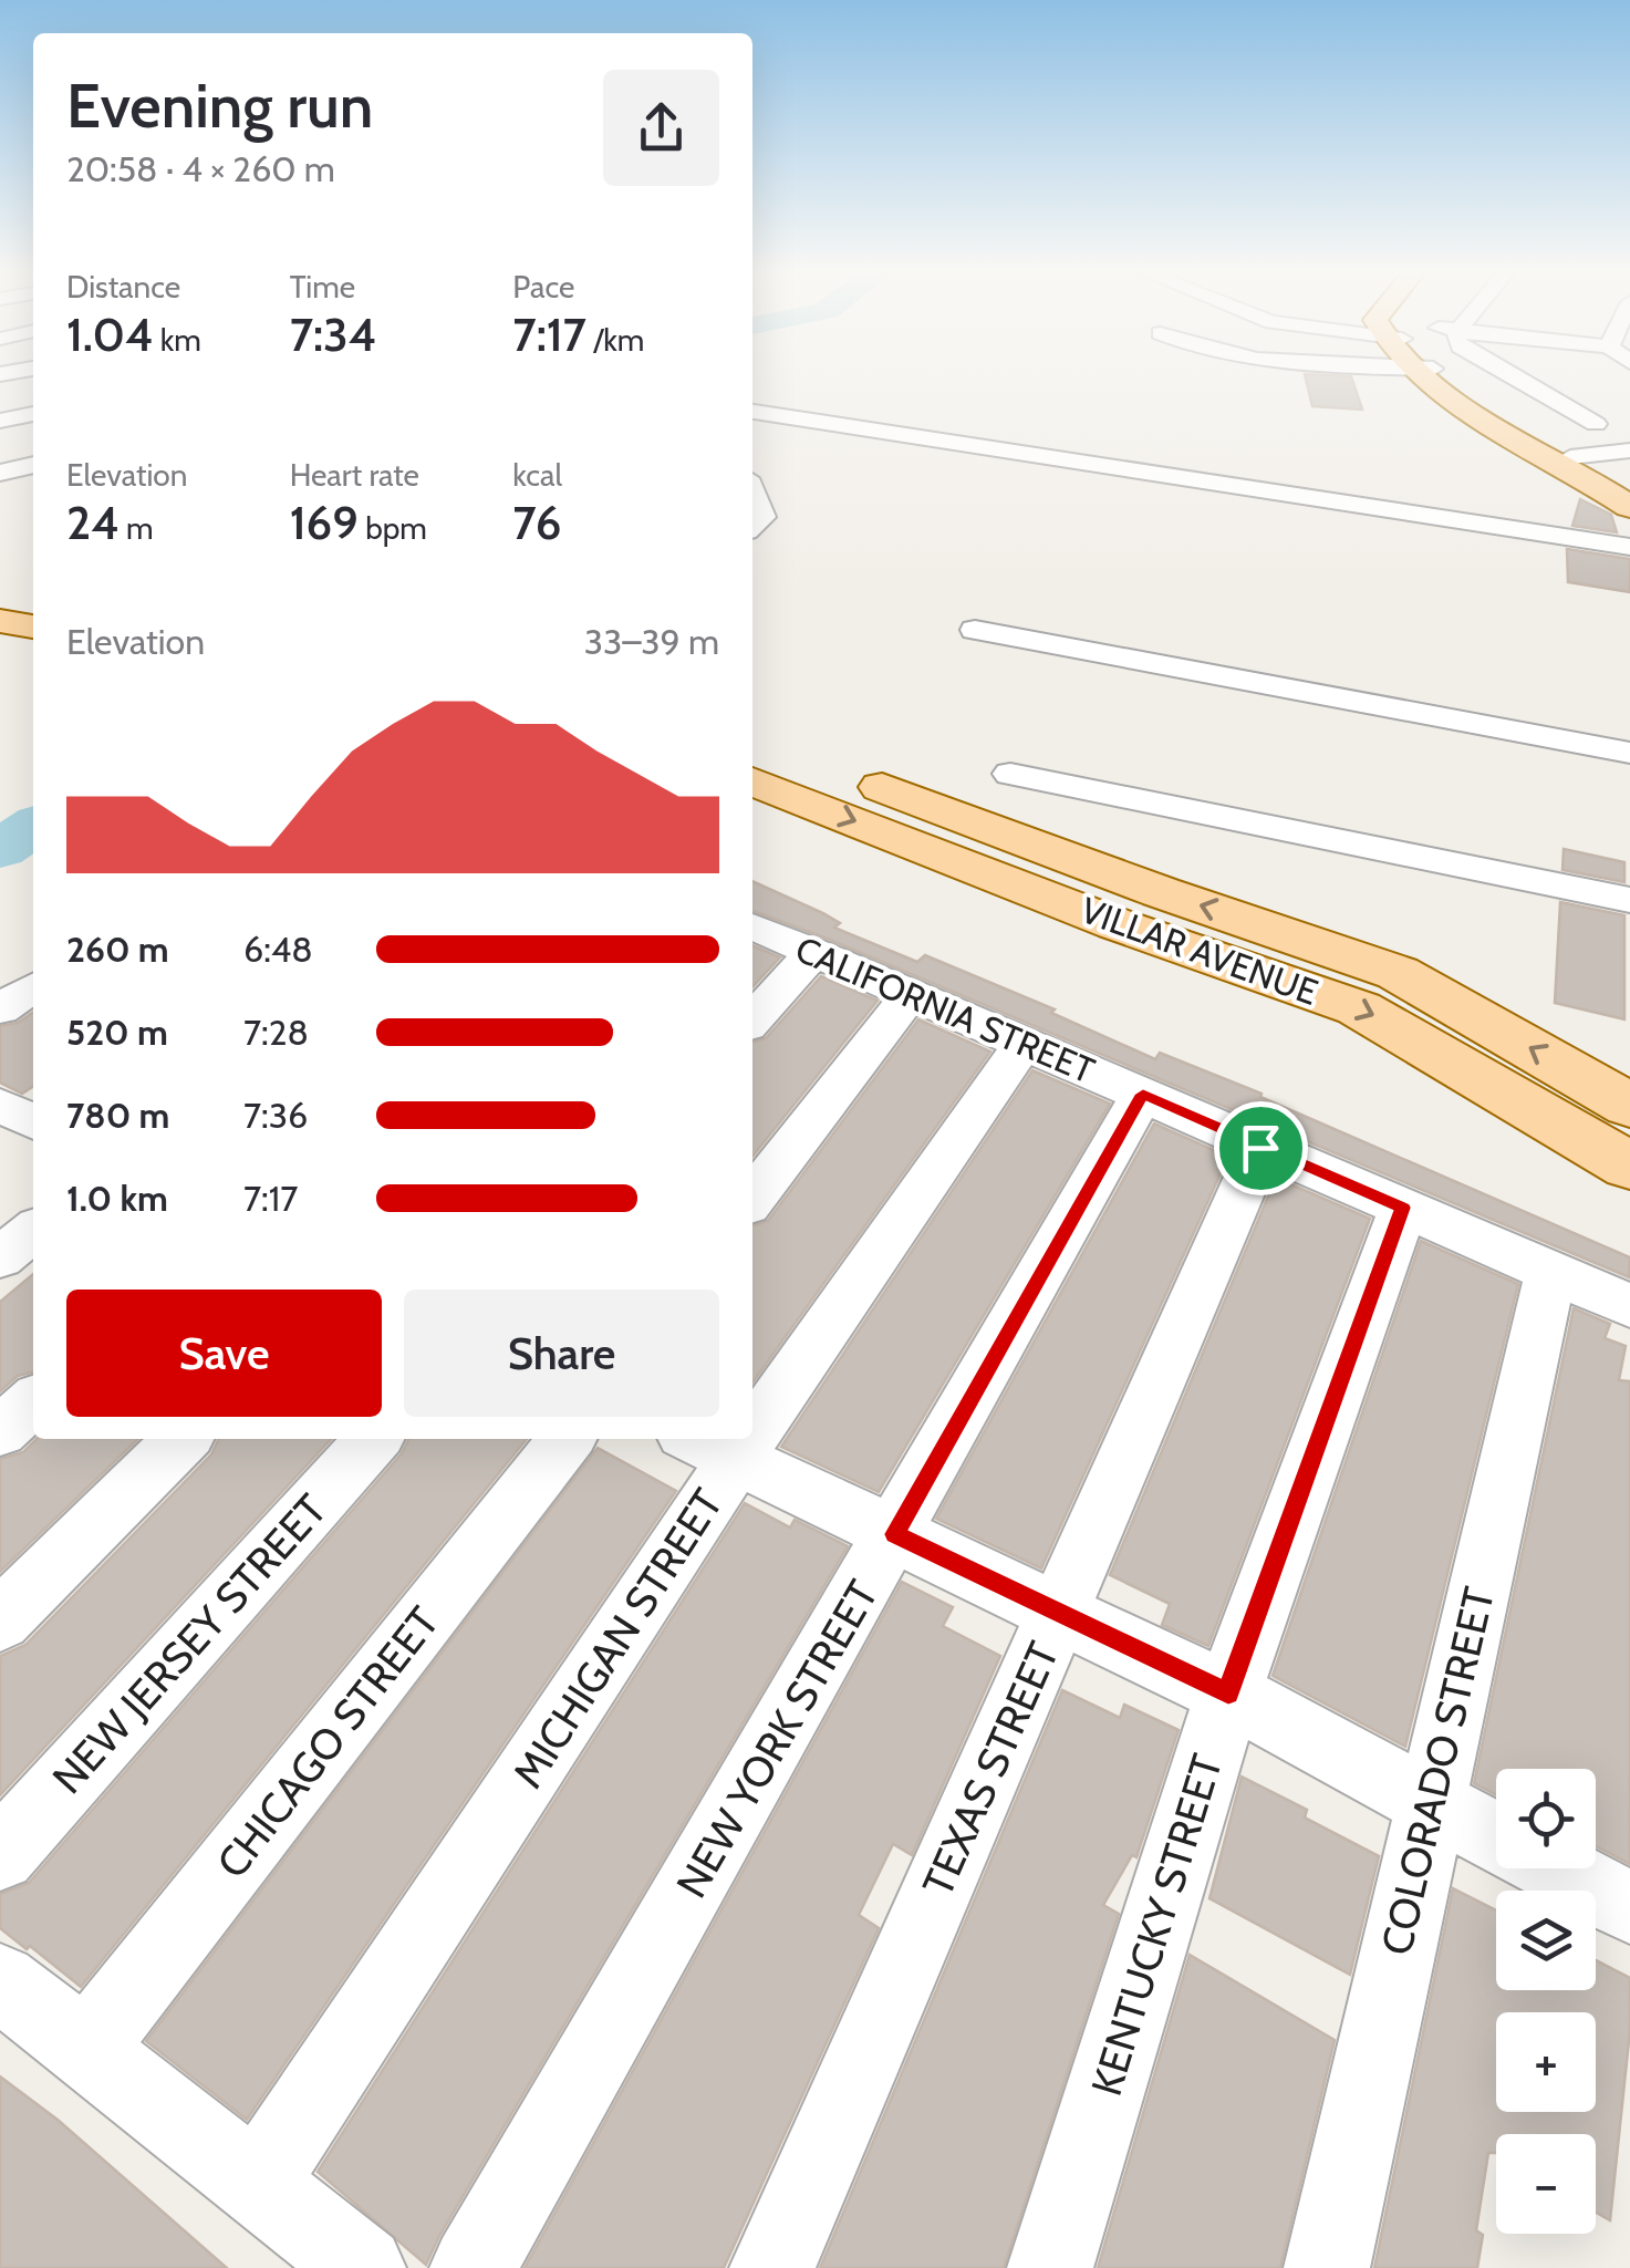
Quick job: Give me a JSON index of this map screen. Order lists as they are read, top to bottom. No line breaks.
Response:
{"streets":{"main road":["VILLAR AVENUE"],"street":["CALIFORNIA STREET","MICHIGAN STREET","NEW JERSEY STREET","NEW YORK STREET","CHICAGO STREET","TEXAS STREET","COLORADO STREET","KENTUCKY STREET"]},"crossings":[["CALIFORNIA STREET","MICHIGAN STREET"],["CALIFORNIA STREET","NEW YORK STREET"],["CALIFORNIA STREET","TEXAS STREET"],["CALIFORNIA STREET","COLORADO STREET"],["CALIFORNIA STREET","KENTUCKY STREET"]],"page":{"heading":["Evening run","20:58 · 4 × 260 m"],"stats":[["Distance","1.04 km"],["Time","7:34"],["Pace","7:17 /km"],["Elevation","24 m"],["Heart rate","169 bpm"],["kcal","76"]],"chart":["Elevation","33–39 m"],"list":[{"name":"260 m","note":"6:48"},{"name":"520 m","note":"7:28"},{"name":"780 m","note":"7:36"},{"name":"1.0 km","note":"7:17"}],"buttons":["Save","Share"],"map_buttons":["+","−"]}}
